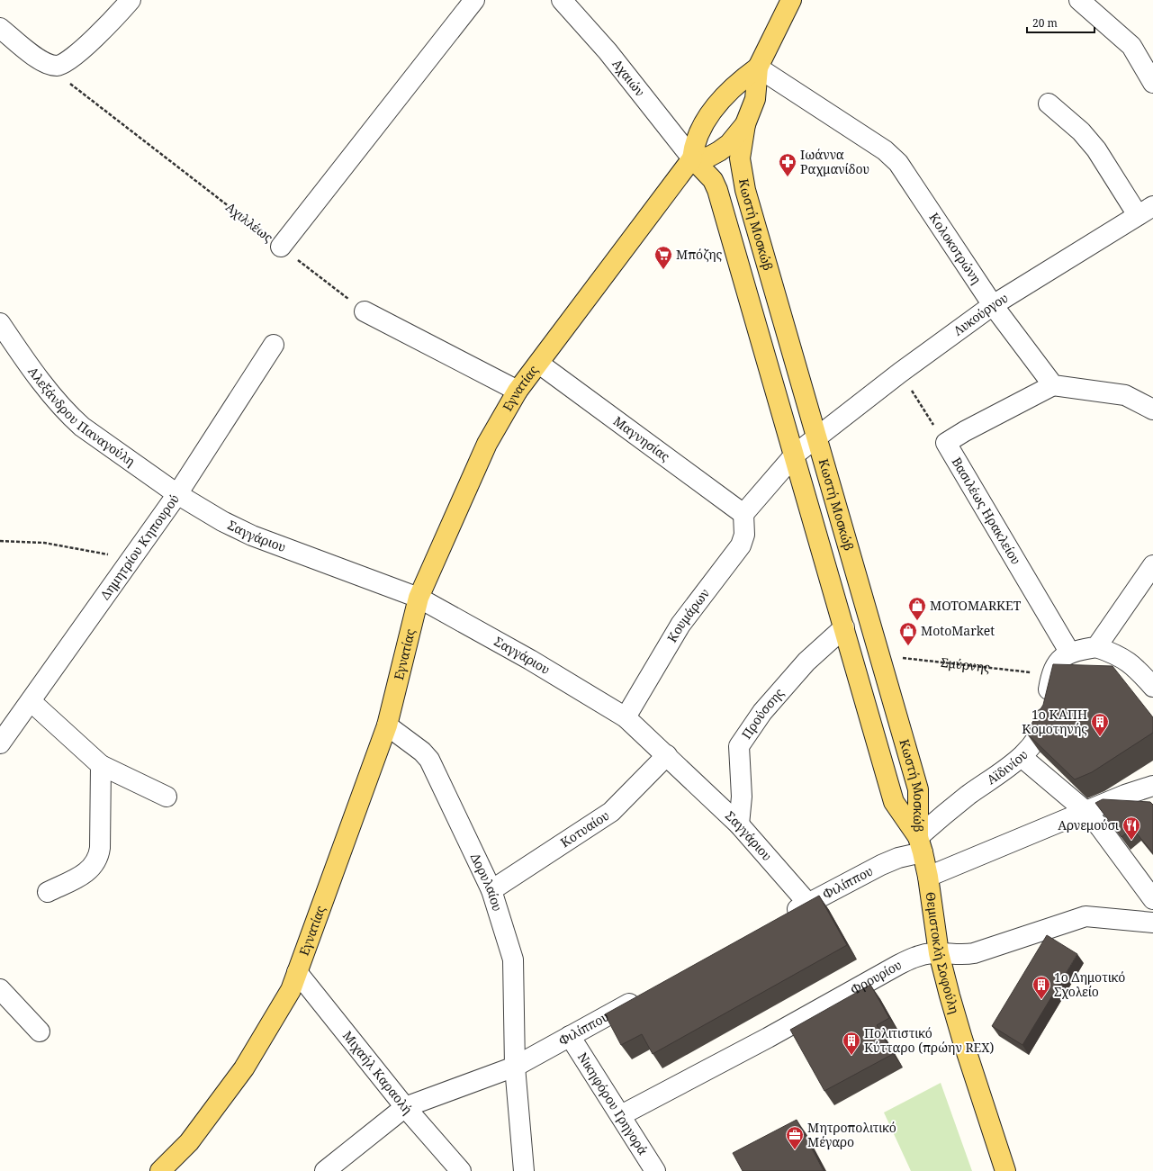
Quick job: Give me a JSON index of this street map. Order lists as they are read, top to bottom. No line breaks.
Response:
{"streets":{"main road":["Κωστή Μοσκώβ","Εγνατίας","Θεμιστοκλή Σοφούλη"],"street":["Αχαιών","Κολοκοτρώνη","Λυκούργου","Αλεξάνδρου Παναγούλη","Μαγνησίας","Βασιλέως Ηρακλείου","Σαγγάριου","Δημητρίου Κηπουρού","Κουμάρων","Προύσσης","Αϊδινίου","Κοτυαίου","Δορυλαίου","Φιλίππου","Φρουρίου","Μιχαήλ Καραολή","Νικηφόρου Γρηγορά"],"path":["Αχιλλέως","Σμύρνης"]},"crossings":[["Αχαιών","Κωστή Μοσκώβ"],["Αχαιών","Εγνατίας"],["Κωστή Μοσκώβ","Λυκούργου"],["Κωστή Μοσκώβ","Εγνατίας"],["Κωστή Μοσκώβ","Σμύρνης"],["Κωστή Μοσκώβ","Προύσσης"],["Κωστή Μοσκώβ","Αϊδινίου"],["Κωστή Μοσκώβ","Φιλίππου"],["Κωστή Μοσκώβ","Θεμιστοκλή Σοφούλη"],["Κολοκοτρώνη","Λυκούργου"],["Λυκούργου","Μαγνησίας"],["Λυκούργου","Βασιλέως Ηρακλείου"],["Λυκούργου","Κουμάρων"],["Εγνατίας","Μαγνησίας"],["Εγνατίας","Σαγγάριου"],["Εγνατίας","Δορυλαίου"],["Εγνατίας","Μιχαήλ Καραολή"],["Αλεξάνδρου Παναγούλη","Σαγγάριου"],["Αλεξάνδρου Παναγούλη","Δημητρίου Κηπουρού"],["Μαγνησίας","Κουμάρων"],["Βασιλέως Ηρακλείου","Αϊδινίου"],["Σαγγάριου","Δημητρίου Κηπουρού"],["Σαγγάριου","Κουμάρων"],["Σαγγάριου","Προύσσης"],["Σαγγάριου","Κοτυαίου"],["Σαγγάριου","Φιλίππου"],["Σμύρνης","Αϊδινίου"],["Αϊδινίου","Φιλίππου"],["Αϊδινίου","Θεμιστοκλή Σοφούλη"],["Κοτυαίου","Δορυλαίου"],["Δορυλαίου","Φιλίππου"],["Φιλίππου","Θεμιστοκλή Σοφούλη"],["Φιλίππου","Μιχαήλ Καραολή"],["Φιλίππου","Νικηφόρου Γρηγορά"],["Θεμιστοκλή Σοφούλη","Φρουρίου"],["Φρουρίου","Νικηφόρου Γρηγορά"]],"places":{"pharmacy":["Ιωάννα Ραχμανίδου"],"supermarket":["Μπόζης"],"shop":["MOTOMARKET","MotoMarket"],"building":["1ο ΚΑΠΗ Κομοτηνής","1ο Δημοτικό Σχολείο","Πολιτιστικό Κύτταρο (πρώην REX)"],"restaurant":["Αρνεμούσι"],"office":["Μητροπολιτικό Μέγαρο"]},"scale_bar":"20 m"}
